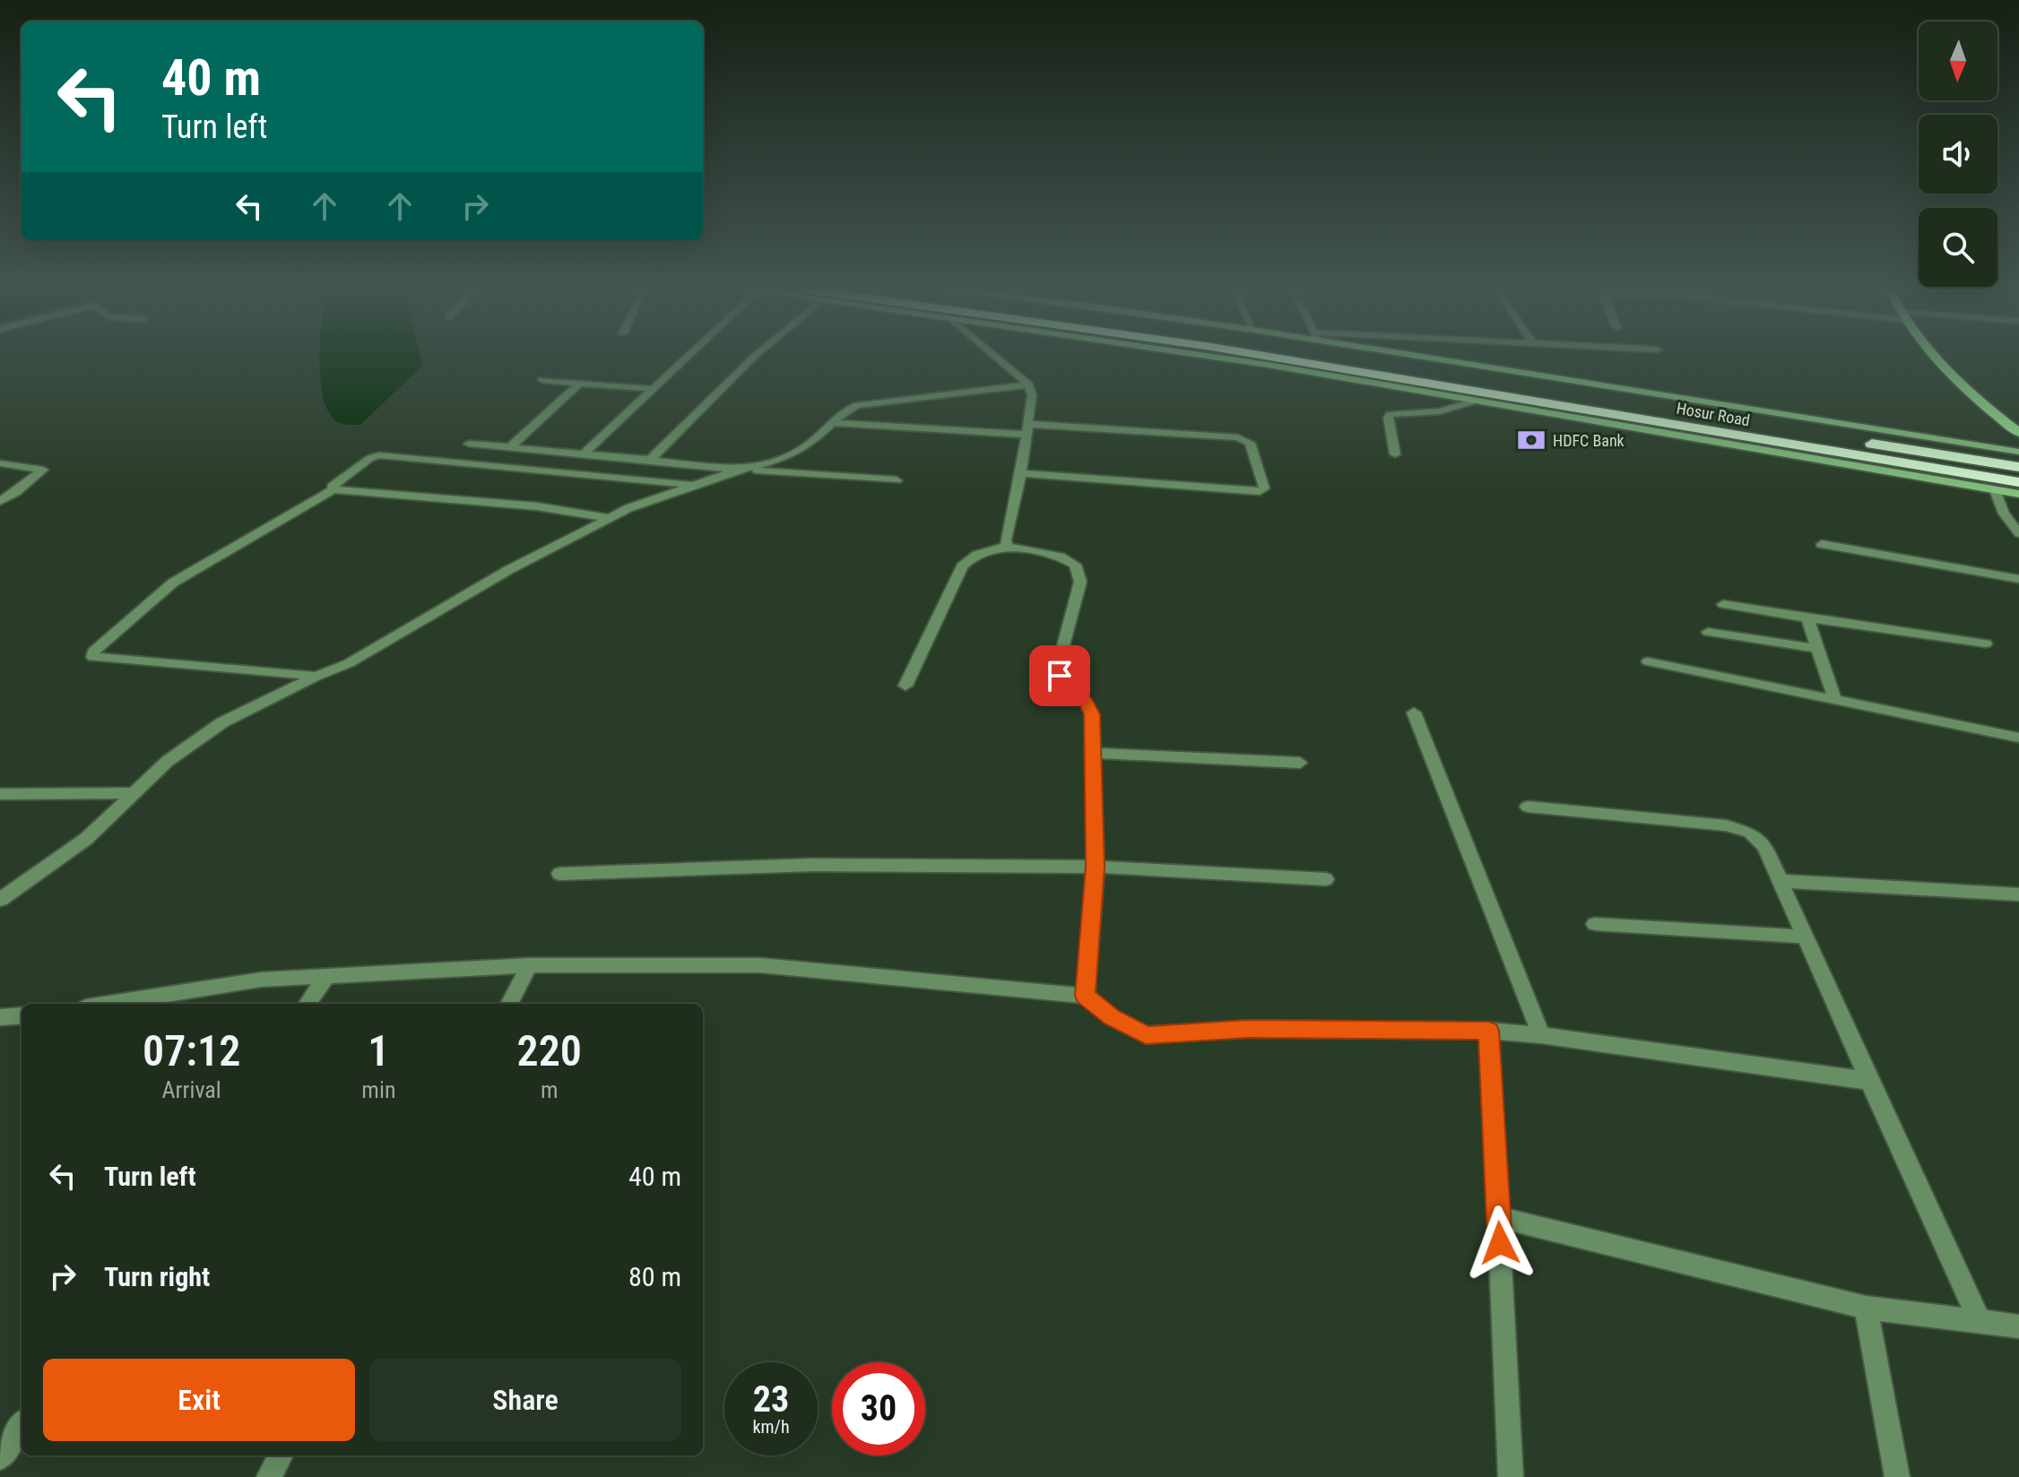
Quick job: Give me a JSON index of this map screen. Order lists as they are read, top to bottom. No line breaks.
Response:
{"streets":{"highway":["Hosur Road"]},"places":{"bank":["HDFC Bank"]},"north":"bottom","page":{"turn":["40 m","Turn left"],"eta":["07:12","Arrival","1","min","220","m"],"list":[{"name":"Turn left","value":"40 m"},{"name":"Turn right","value":"80 m"}],"buttons":["Exit","Share"],"speed":"23 km/h","limit":"30"}}
